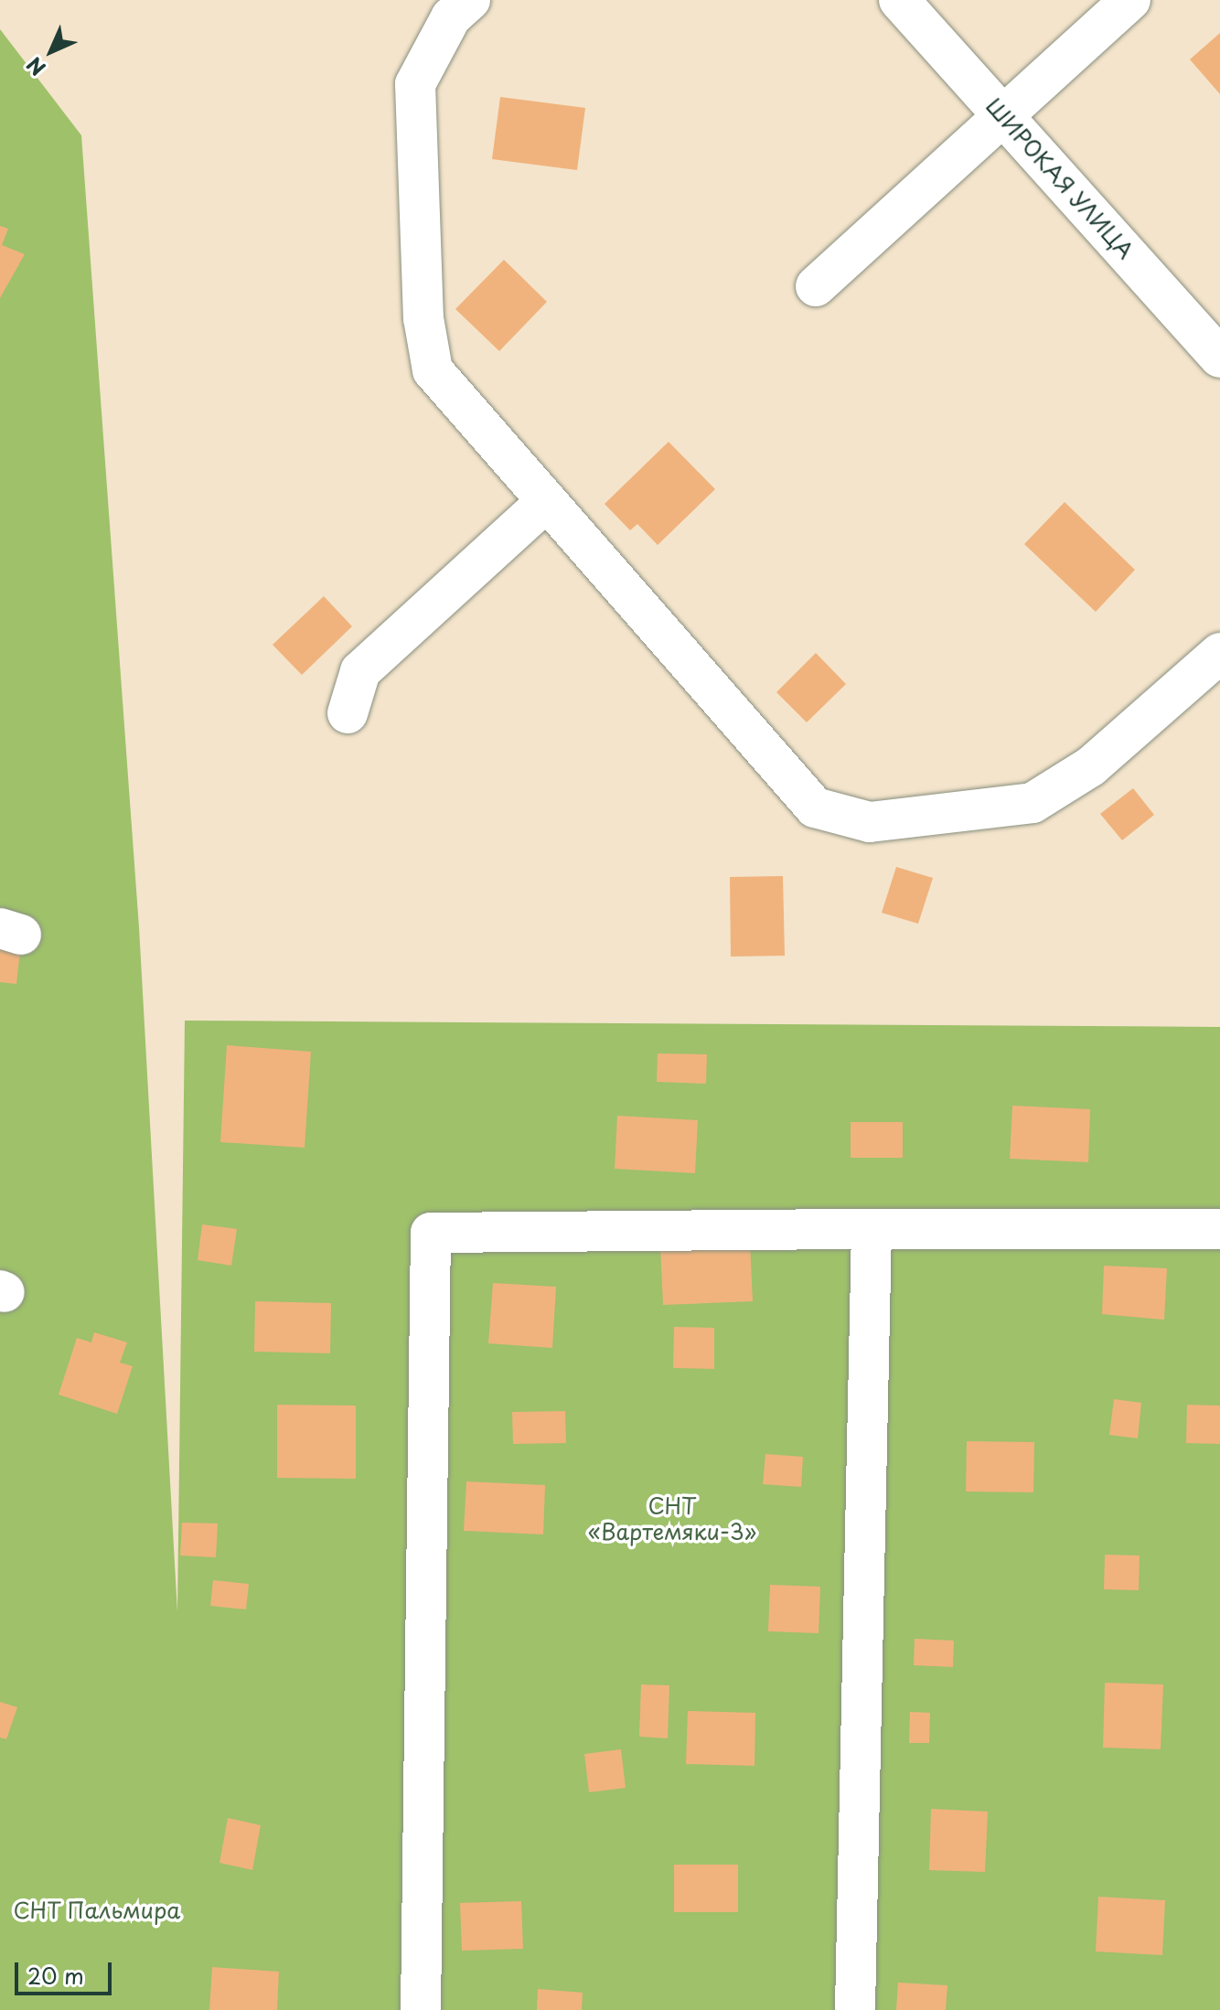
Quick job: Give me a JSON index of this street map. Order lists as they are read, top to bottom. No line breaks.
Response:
{"streets":{"street":["ШИРОКАЯ УЛИЦА"]},"parks":["СНТ «Вартемяки-3»","СНТ Пальмира"],"scale_bar":"20 m","north":"bottom left"}
